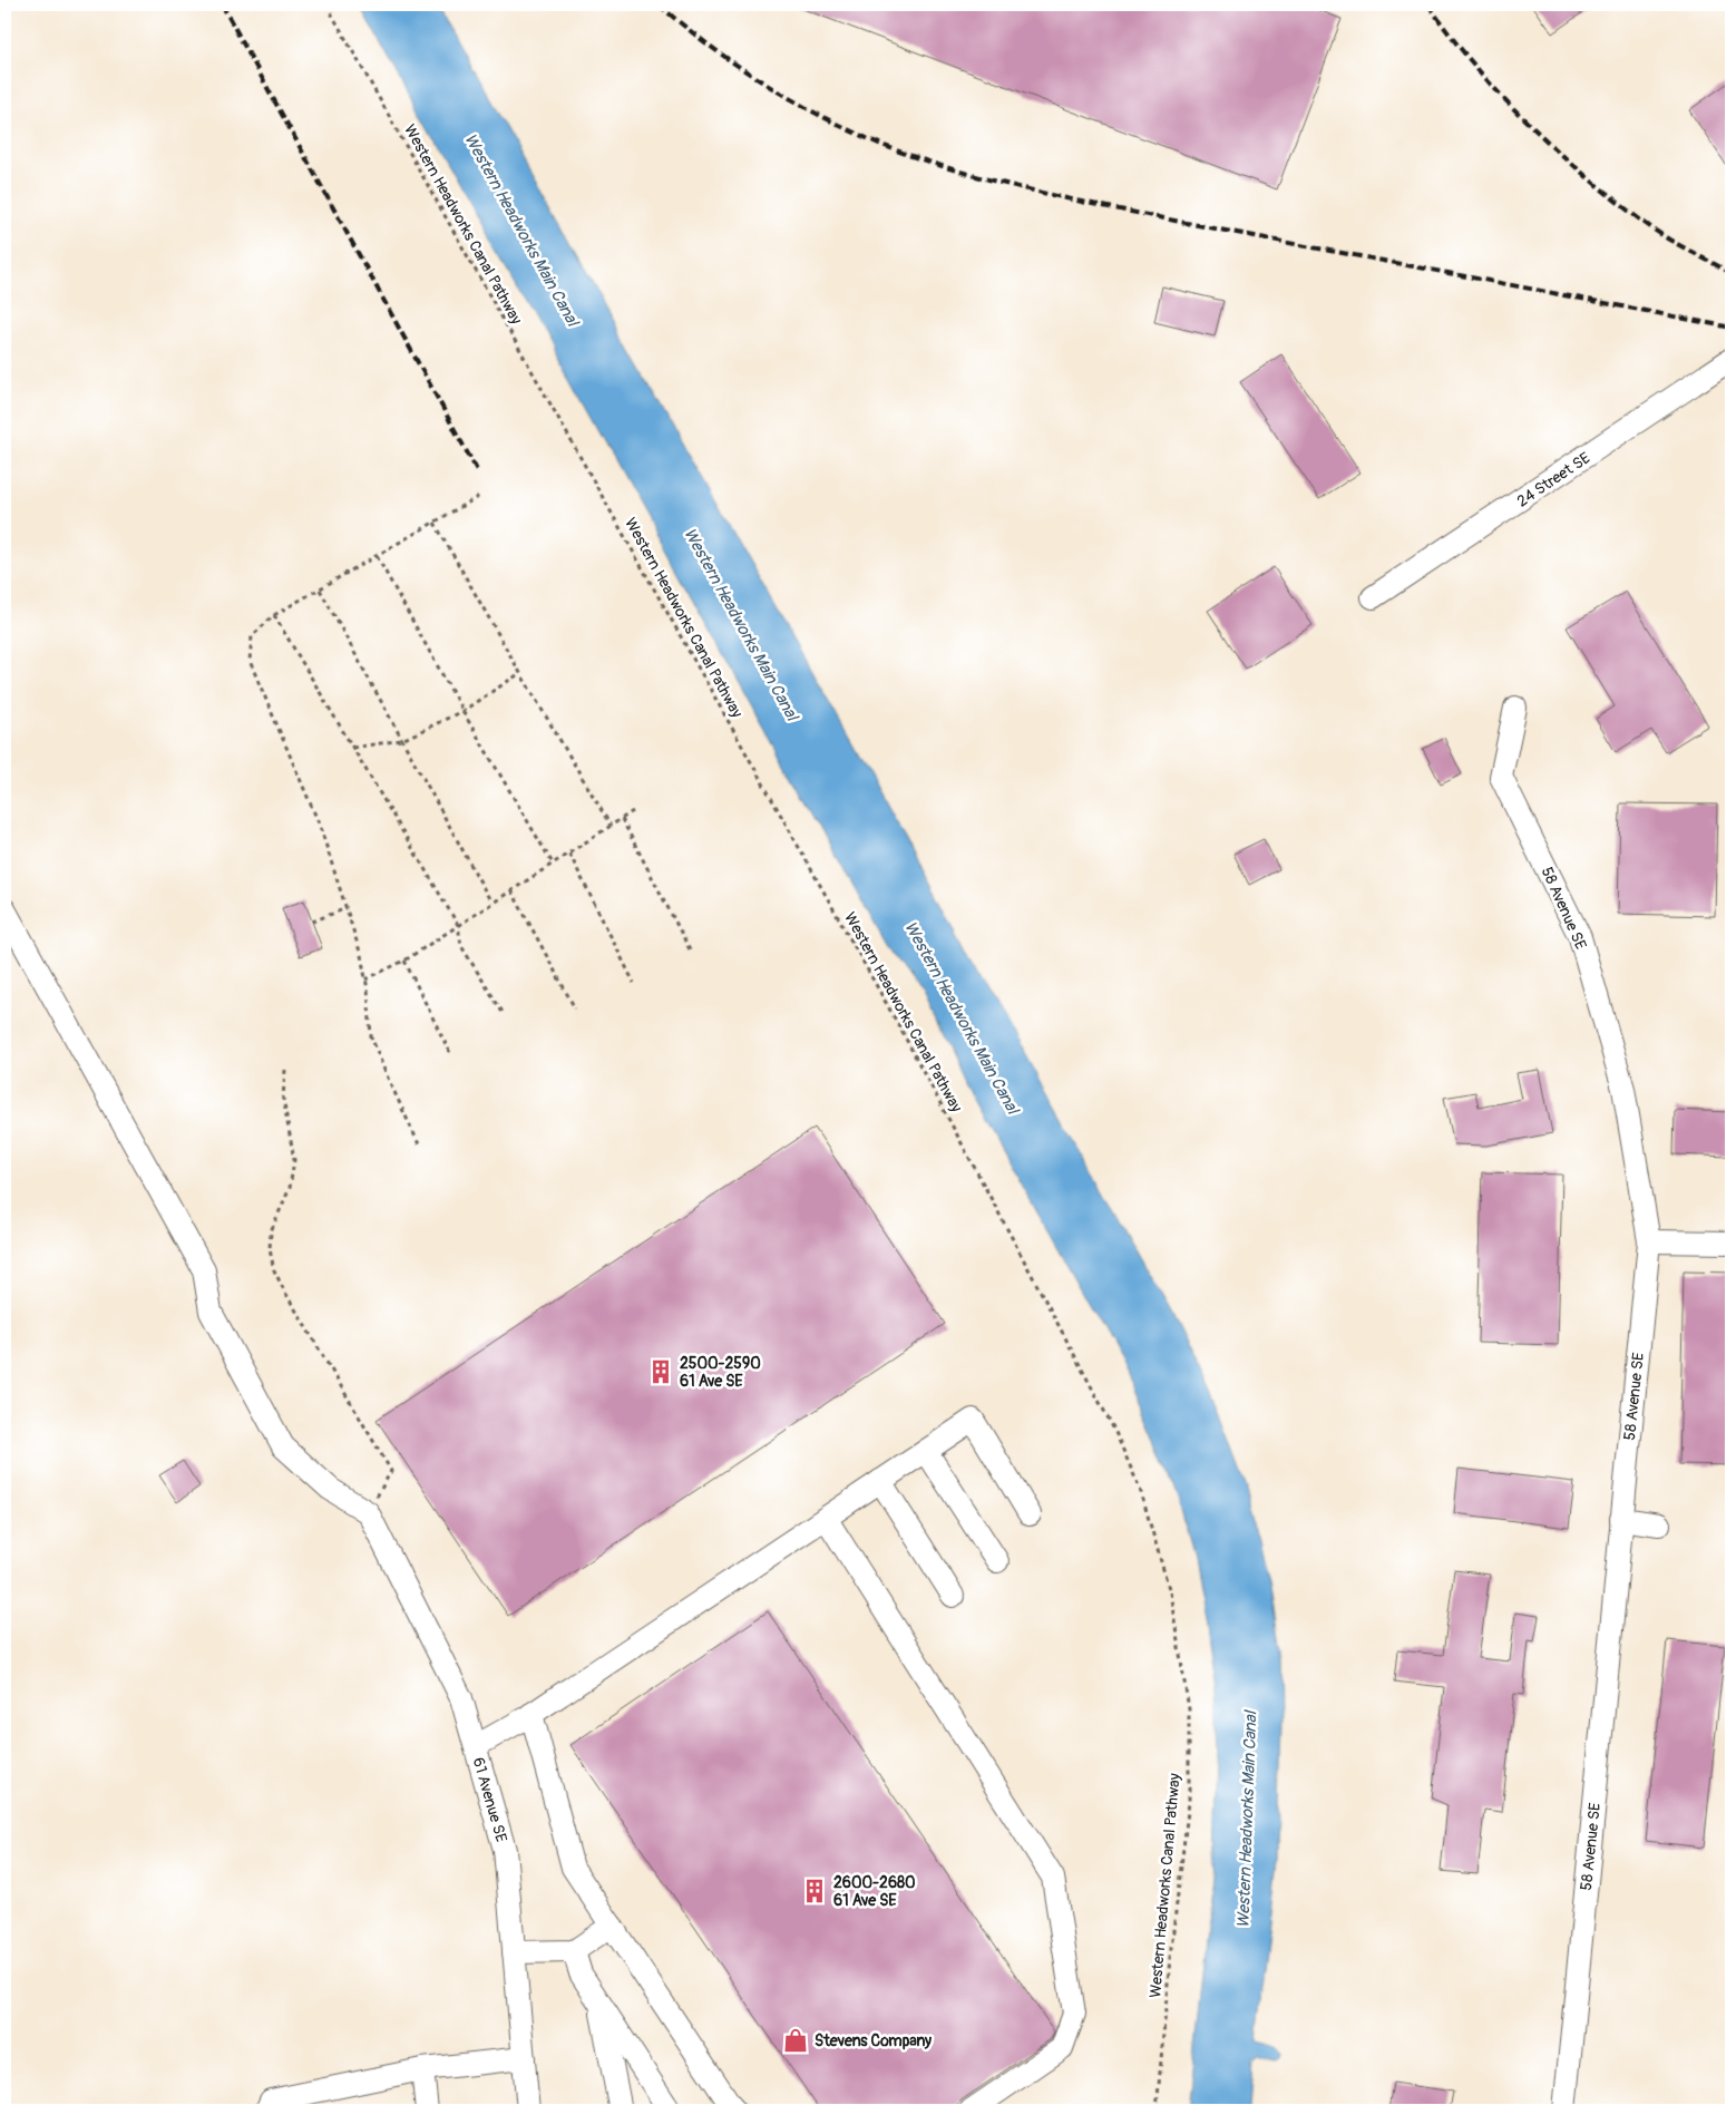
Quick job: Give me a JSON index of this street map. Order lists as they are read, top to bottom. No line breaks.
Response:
{"streets":{"street":["24 Street SE","58 Avenue SE","61 Avenue SE"],"path":["Western Headworks Canal Pathway"]},"water":["Western Headworks Main Canal"],"places":{"building":["2500-2590 61 Ave SE","2600-2680 61 Ave SE"],"shop":["Stevens Company"]}}
